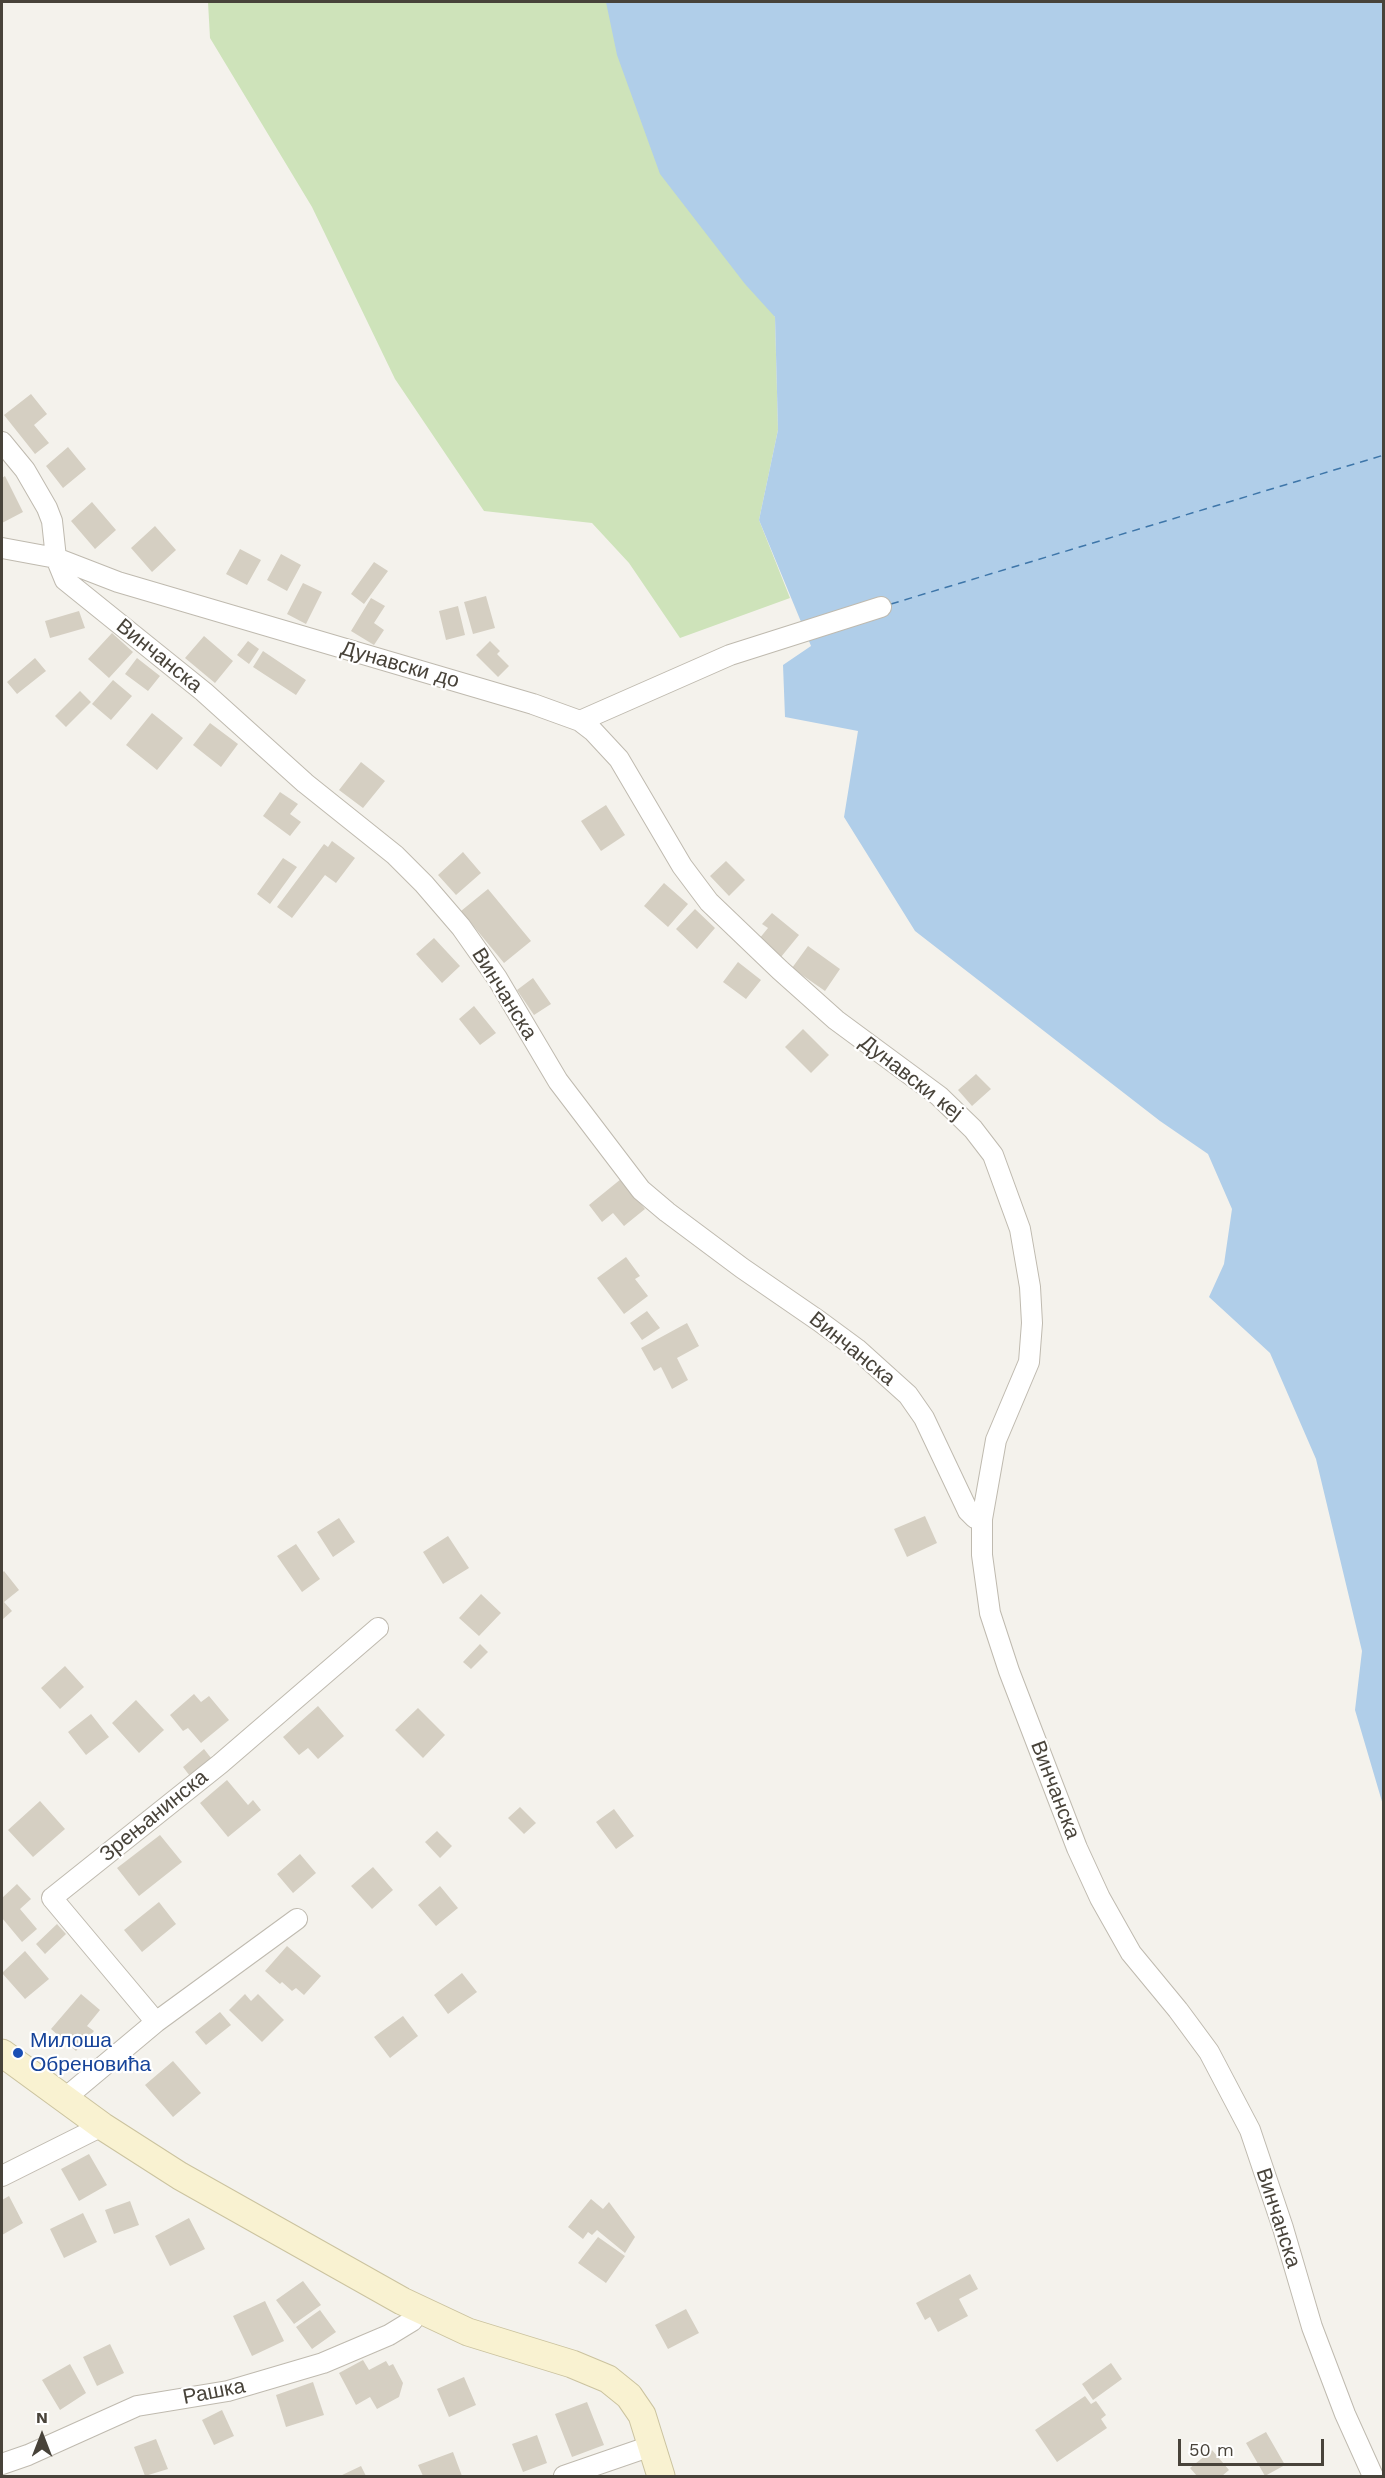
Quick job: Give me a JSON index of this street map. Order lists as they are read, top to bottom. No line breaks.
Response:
{"streets":{"street":["Винчанска","Дунавски до","Дунавски кеј","Зрењанинска","Рашка"]},"crossings":[["Винчанска","Дунавски до"],["Винчанска","Дунавски кеј"],["Дунавски до","Дунавски кеј"]],"places":["Милоша Обреновића"],"scale_bar":"50 m","north":"top"}
